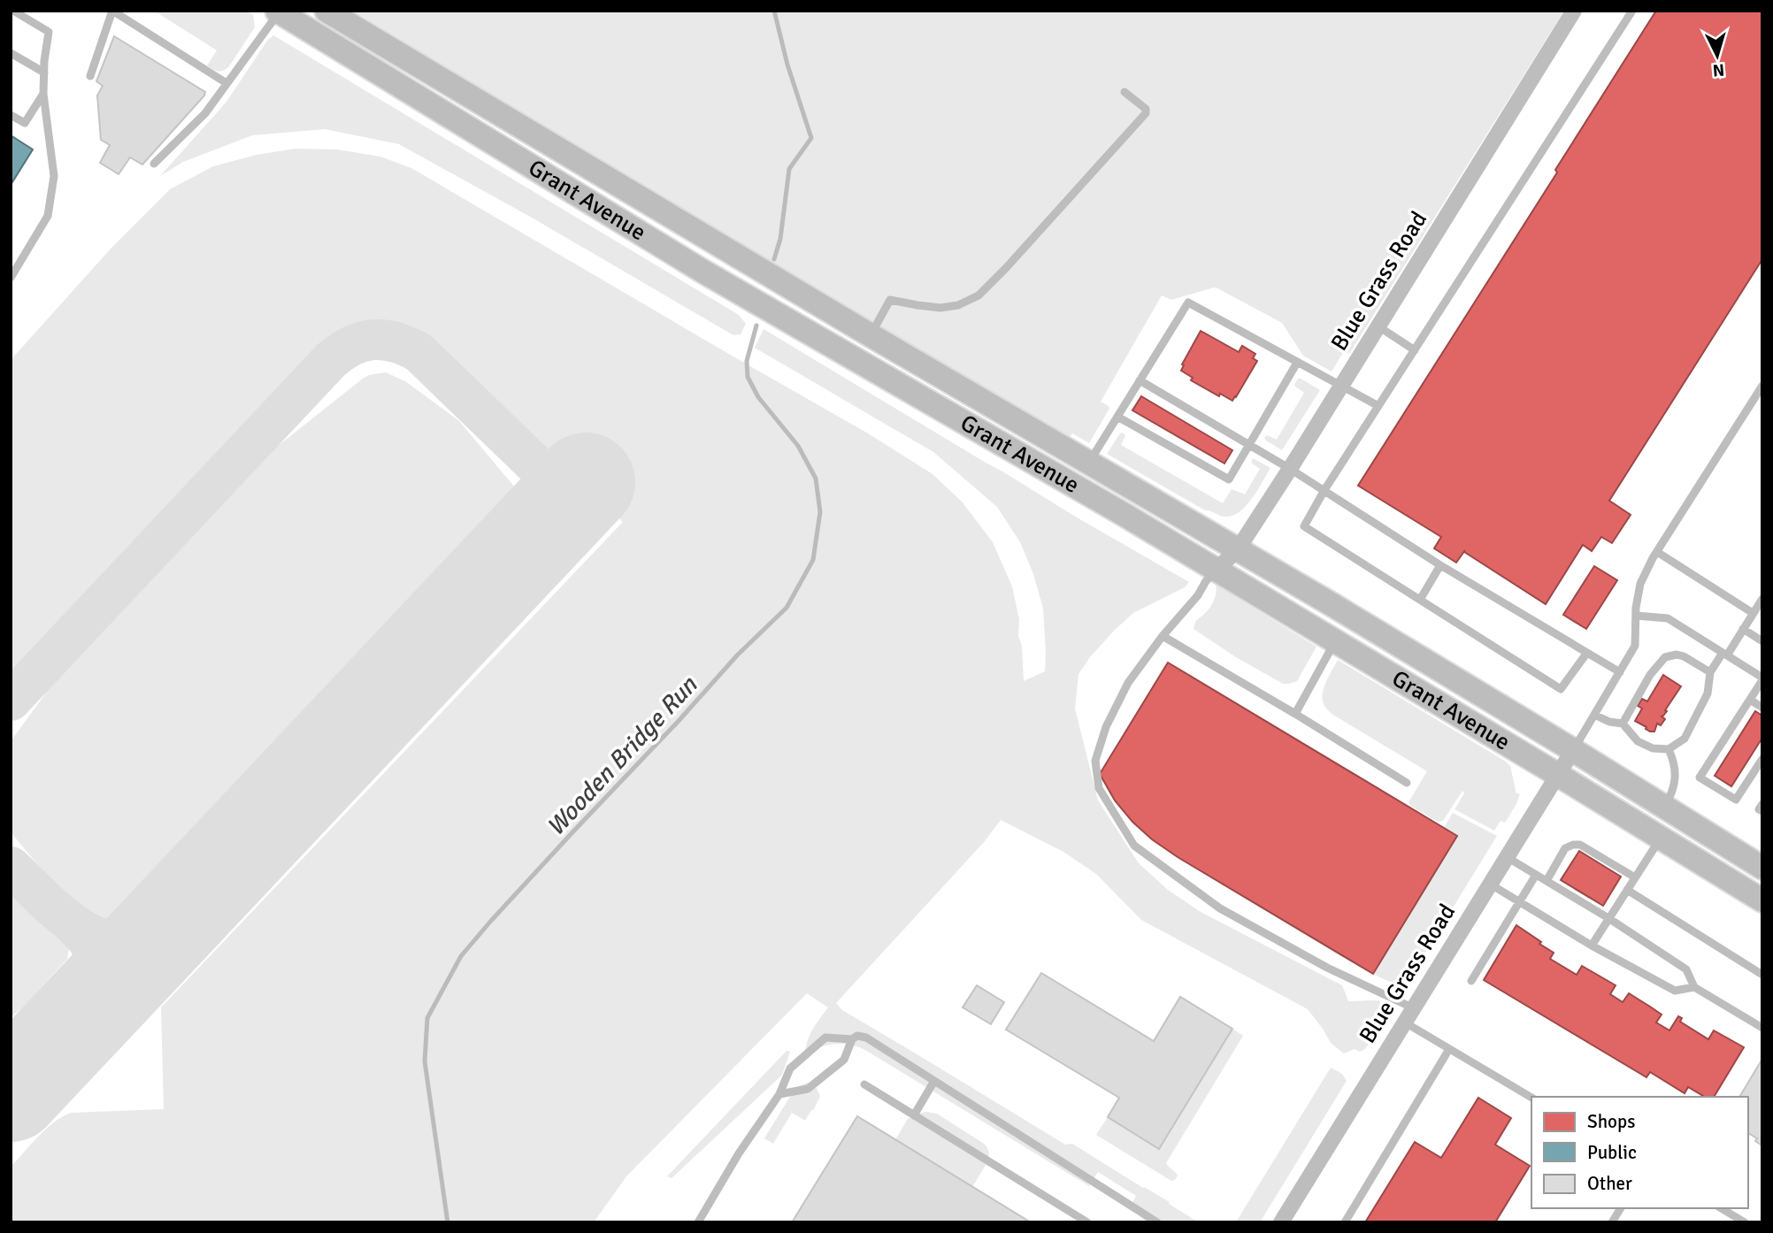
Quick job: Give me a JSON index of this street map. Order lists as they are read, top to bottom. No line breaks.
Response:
{"streets":{"main road":["Grant Avenue"],"street":["Blue Grass Road"]},"crossings":[["Grant Avenue","Blue Grass Road"]],"water":["Wooden Bridge Run"],"legend":["Shops","Public","Other"],"north":"bottom"}
